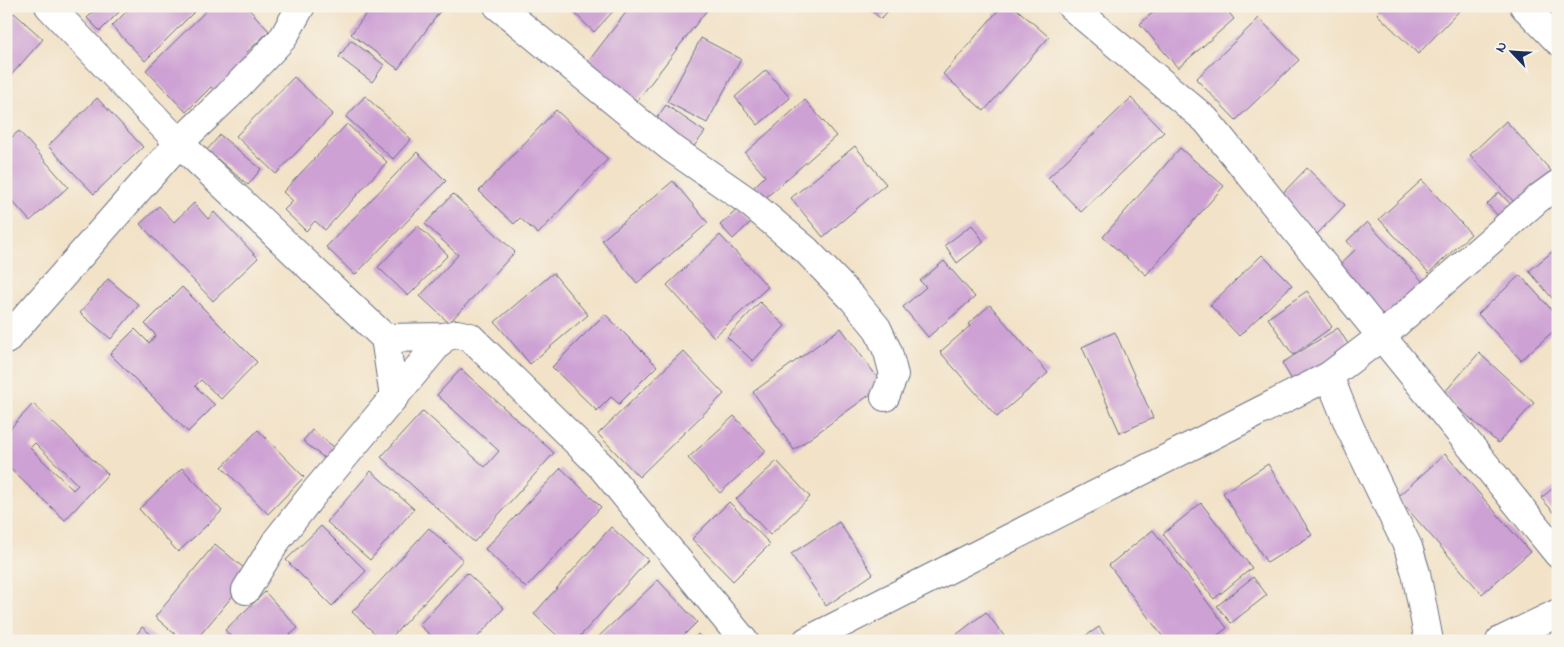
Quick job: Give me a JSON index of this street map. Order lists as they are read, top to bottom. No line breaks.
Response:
{"north":"top left"}
